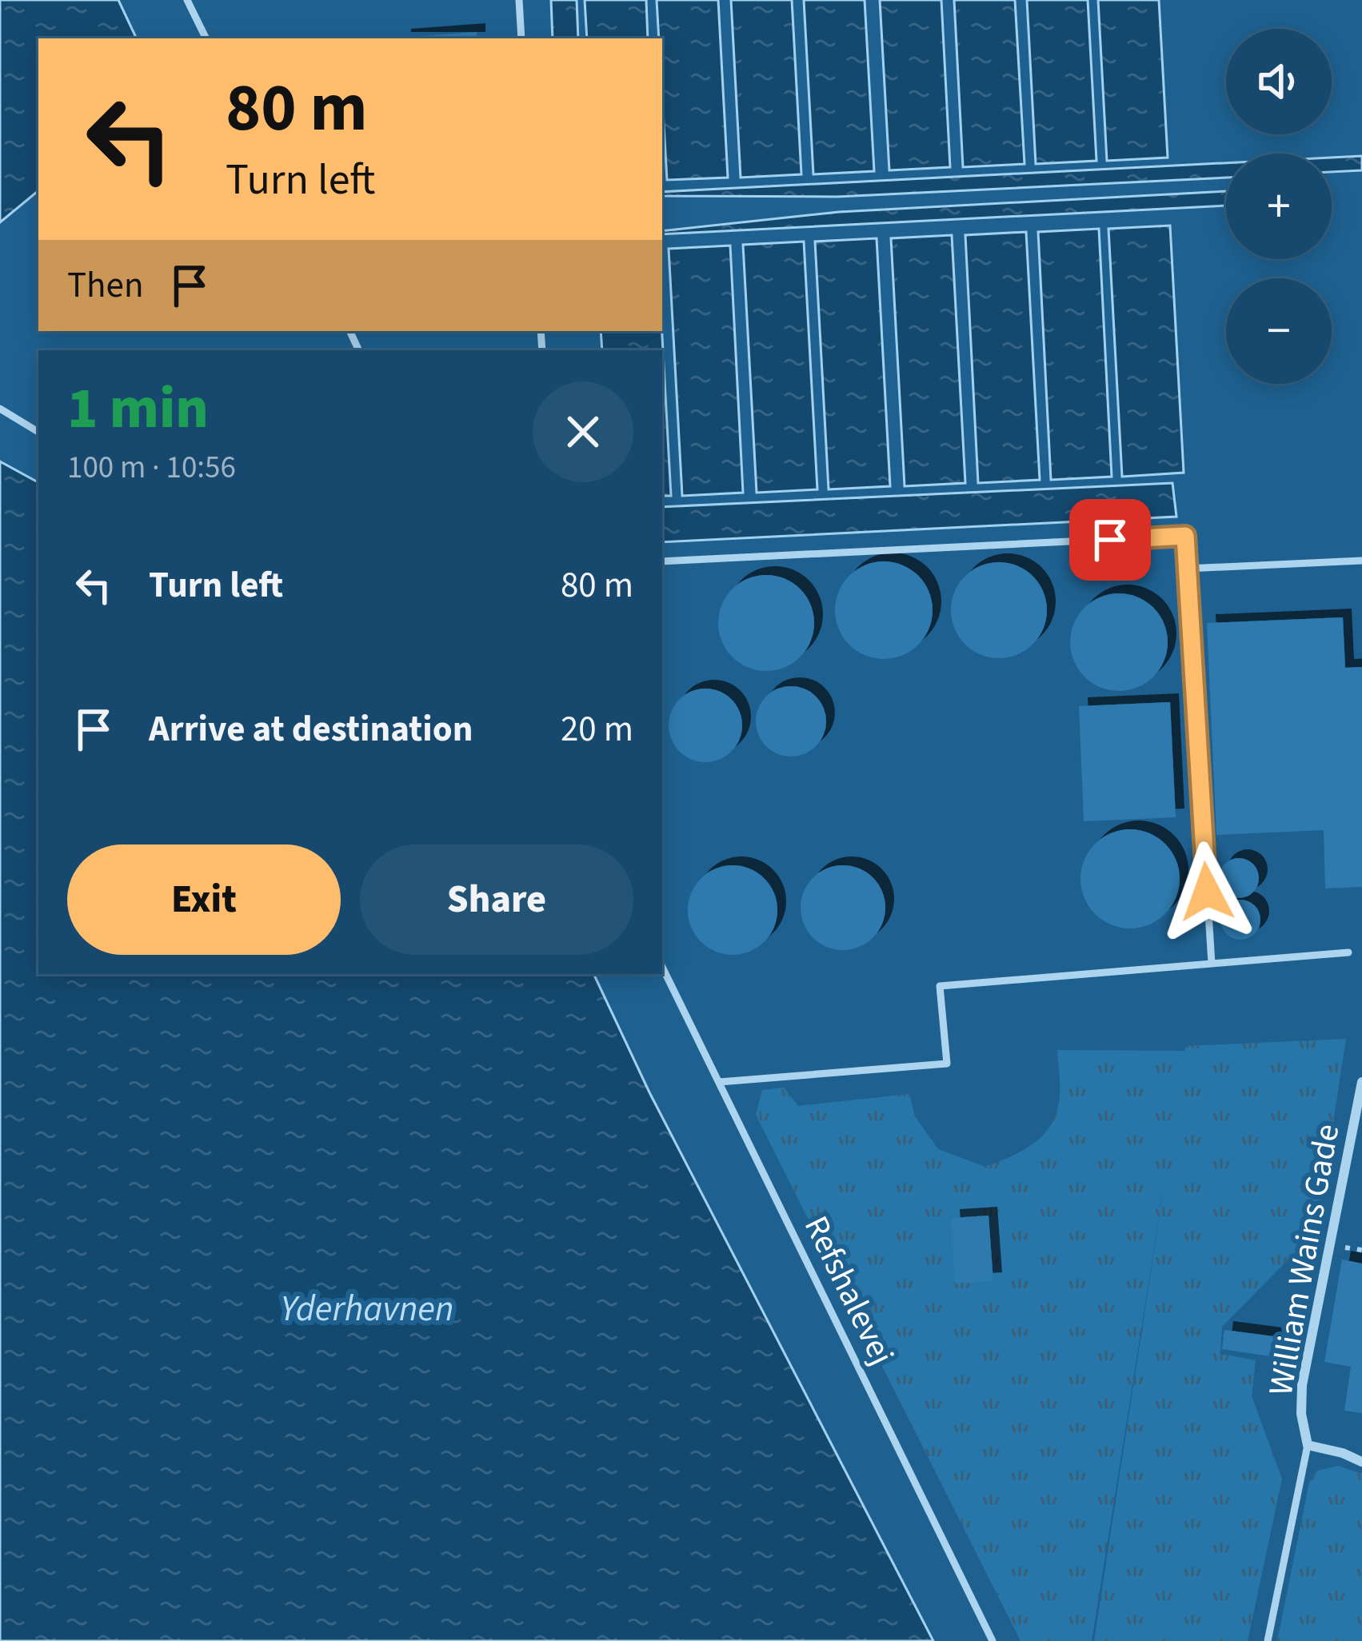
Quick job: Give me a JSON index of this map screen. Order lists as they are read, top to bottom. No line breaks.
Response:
{"streets":{"street":["William Wains Gade"],"lane":["Refshalevej"]},"water":["Yderhavnen"],"page":{"map_buttons":["+","−"],"turn":["80 m","Turn left"],"then":"Then","heading":["1 min","100 m · 10:56"],"list":[{"name":"Turn left","value":"80 m"},{"name":"Arrive at destination","value":"20 m"}],"buttons":["Exit","Share"]}}
